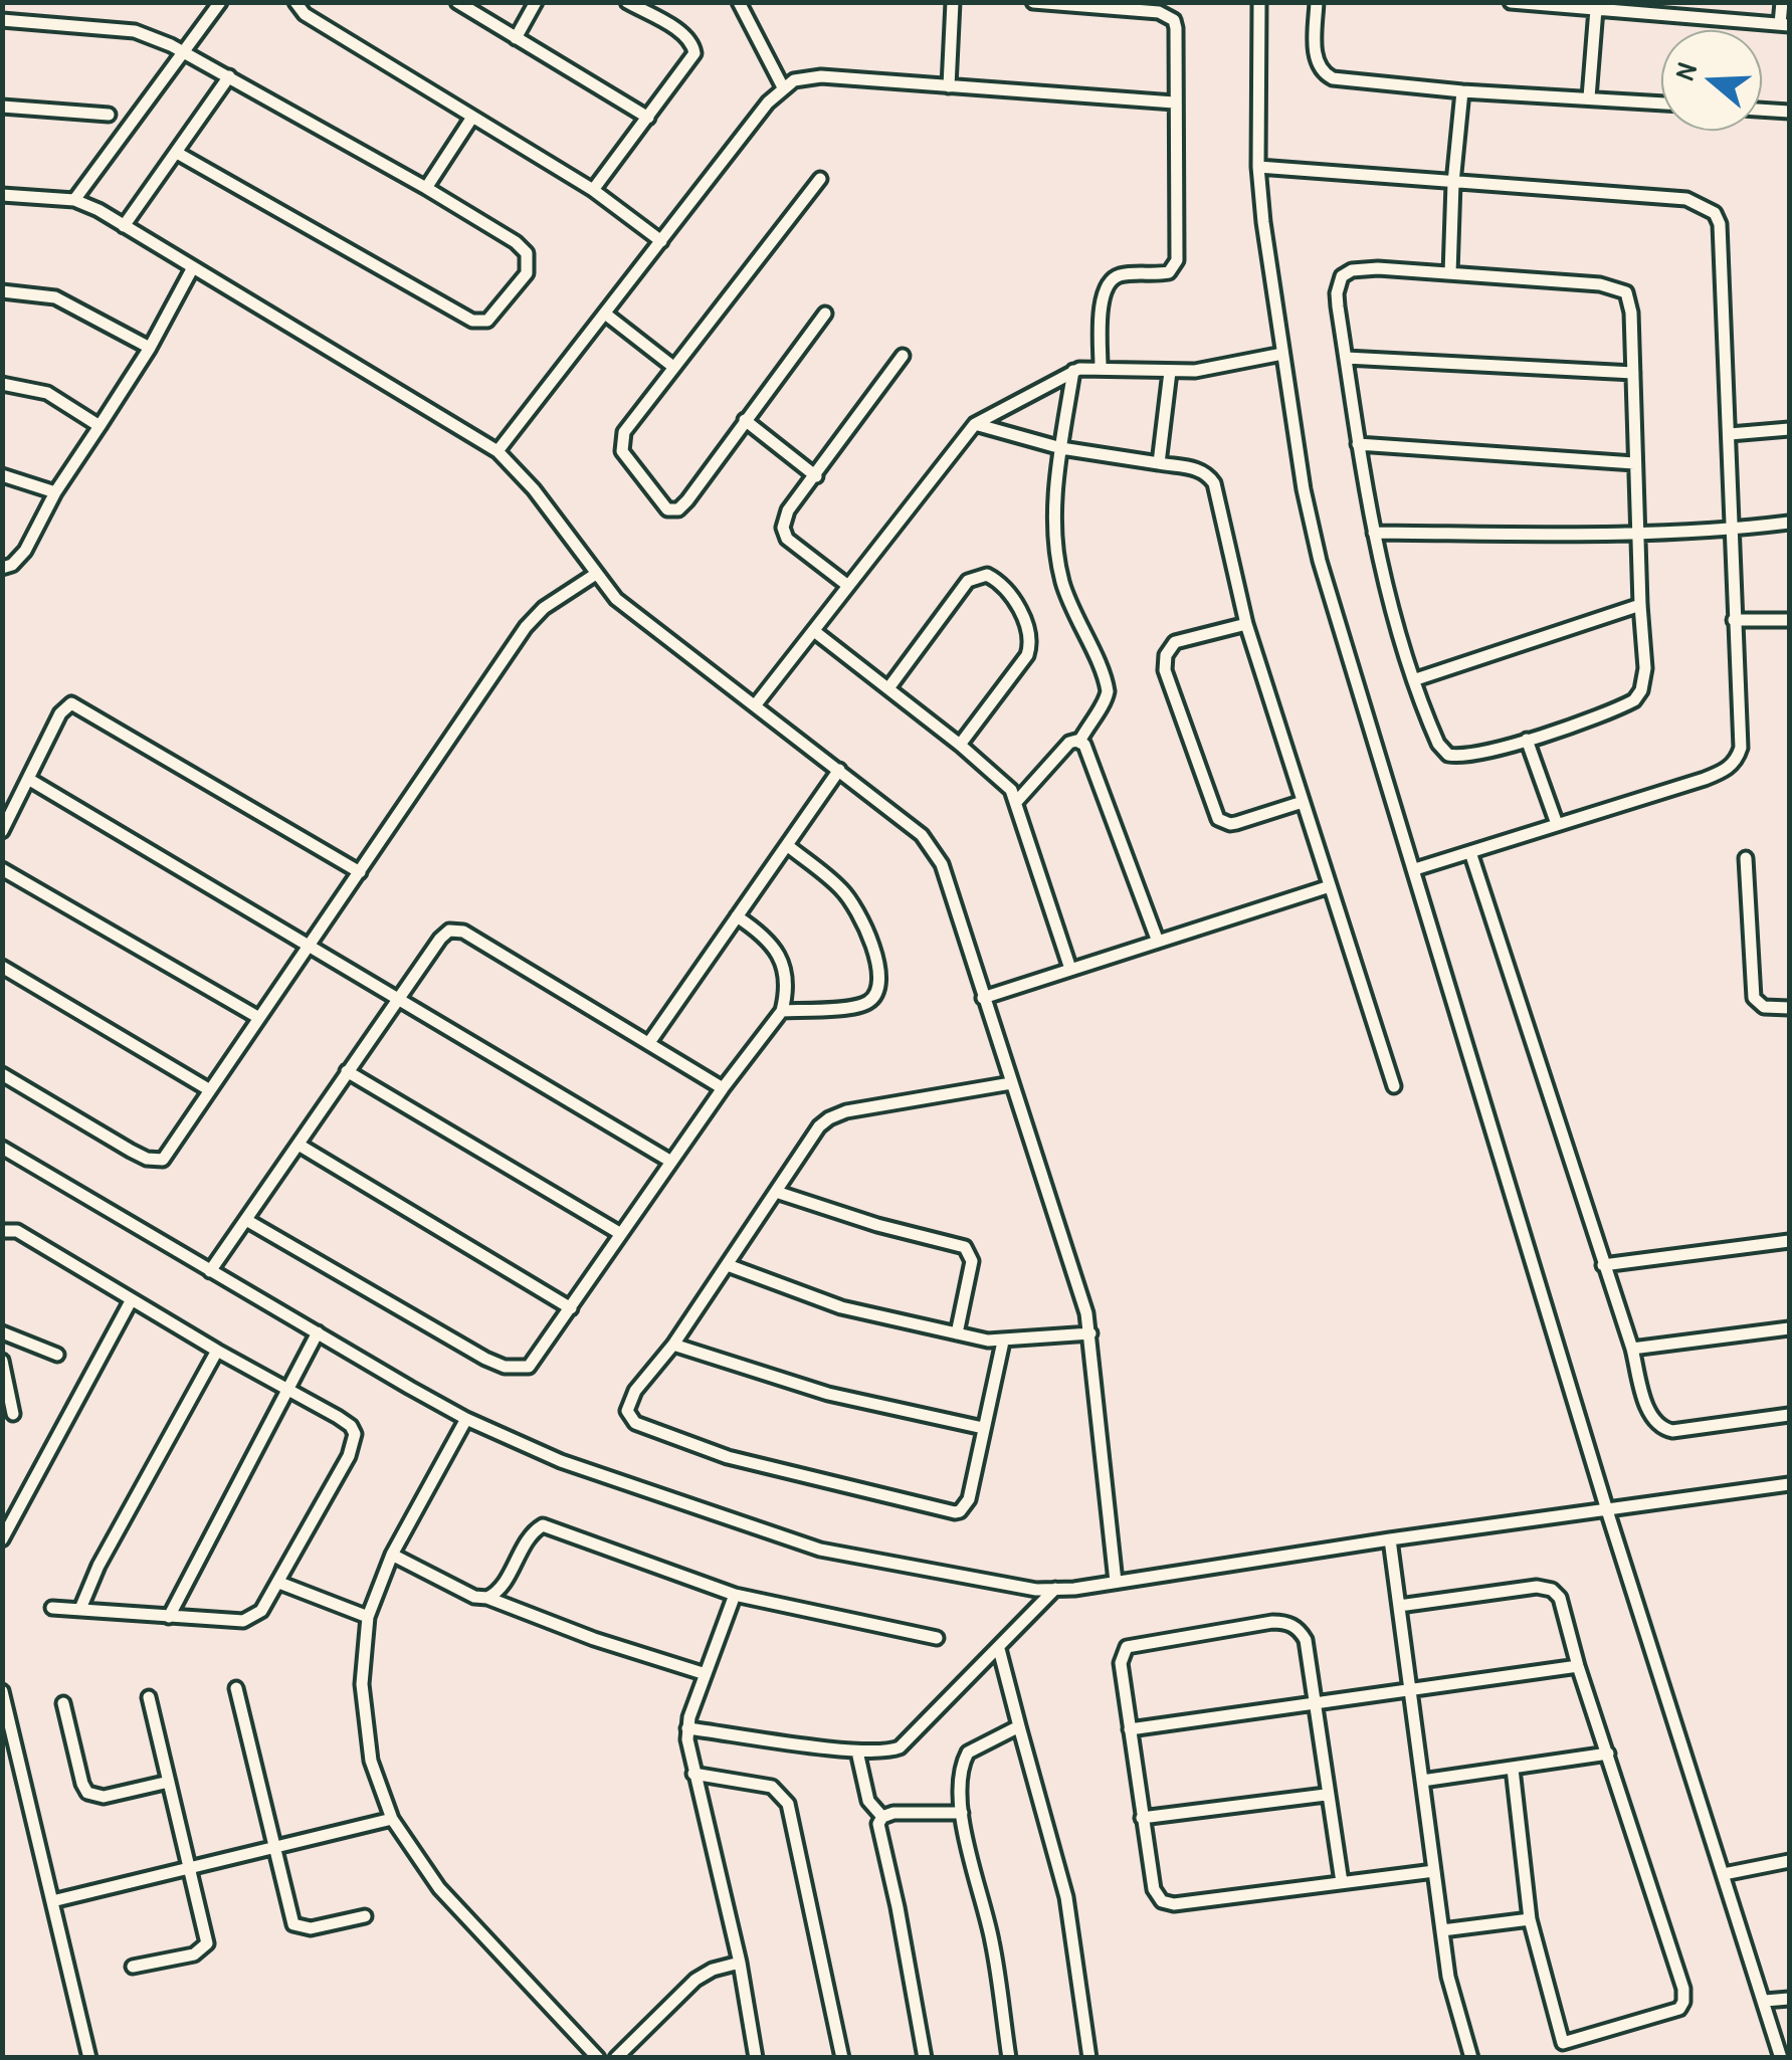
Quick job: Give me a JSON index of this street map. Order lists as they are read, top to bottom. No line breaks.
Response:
{"north":"left"}
